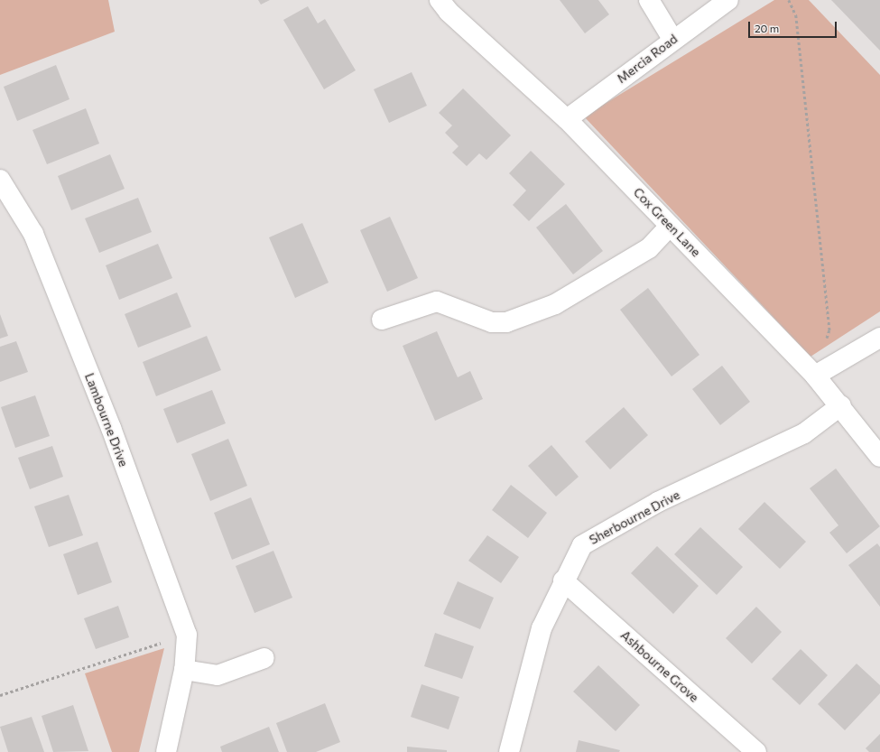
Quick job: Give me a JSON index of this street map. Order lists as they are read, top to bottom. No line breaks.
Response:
{"streets":{"street":["Mercia Road","Cox Green Lane","Lambourne Drive","Sherbourne Drive","Ashbourne Grove"]},"crossings":[["Mercia Road","Cox Green Lane"],["Cox Green Lane","Sherbourne Drive"],["Sherbourne Drive","Ashbourne Grove"]],"scale_bar":"20 m"}
